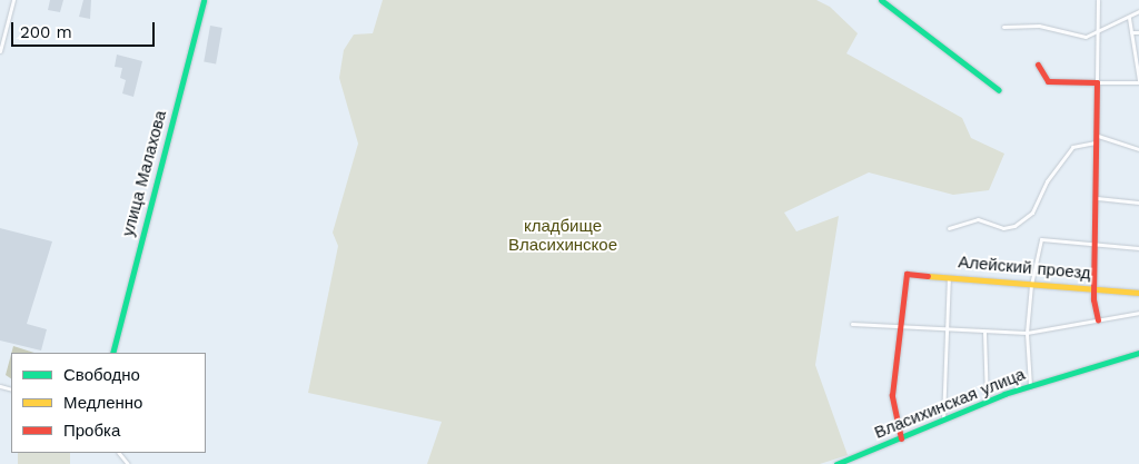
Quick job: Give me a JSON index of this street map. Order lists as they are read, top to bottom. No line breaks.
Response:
{"streets":{"street":["улица Малахова","Алейский проезд","Власихинская улица"]},"parks":["кладбище Власихинское"],"legend":["Свободно","Медленно","Пробка"],"scale_bar":"200 m"}
